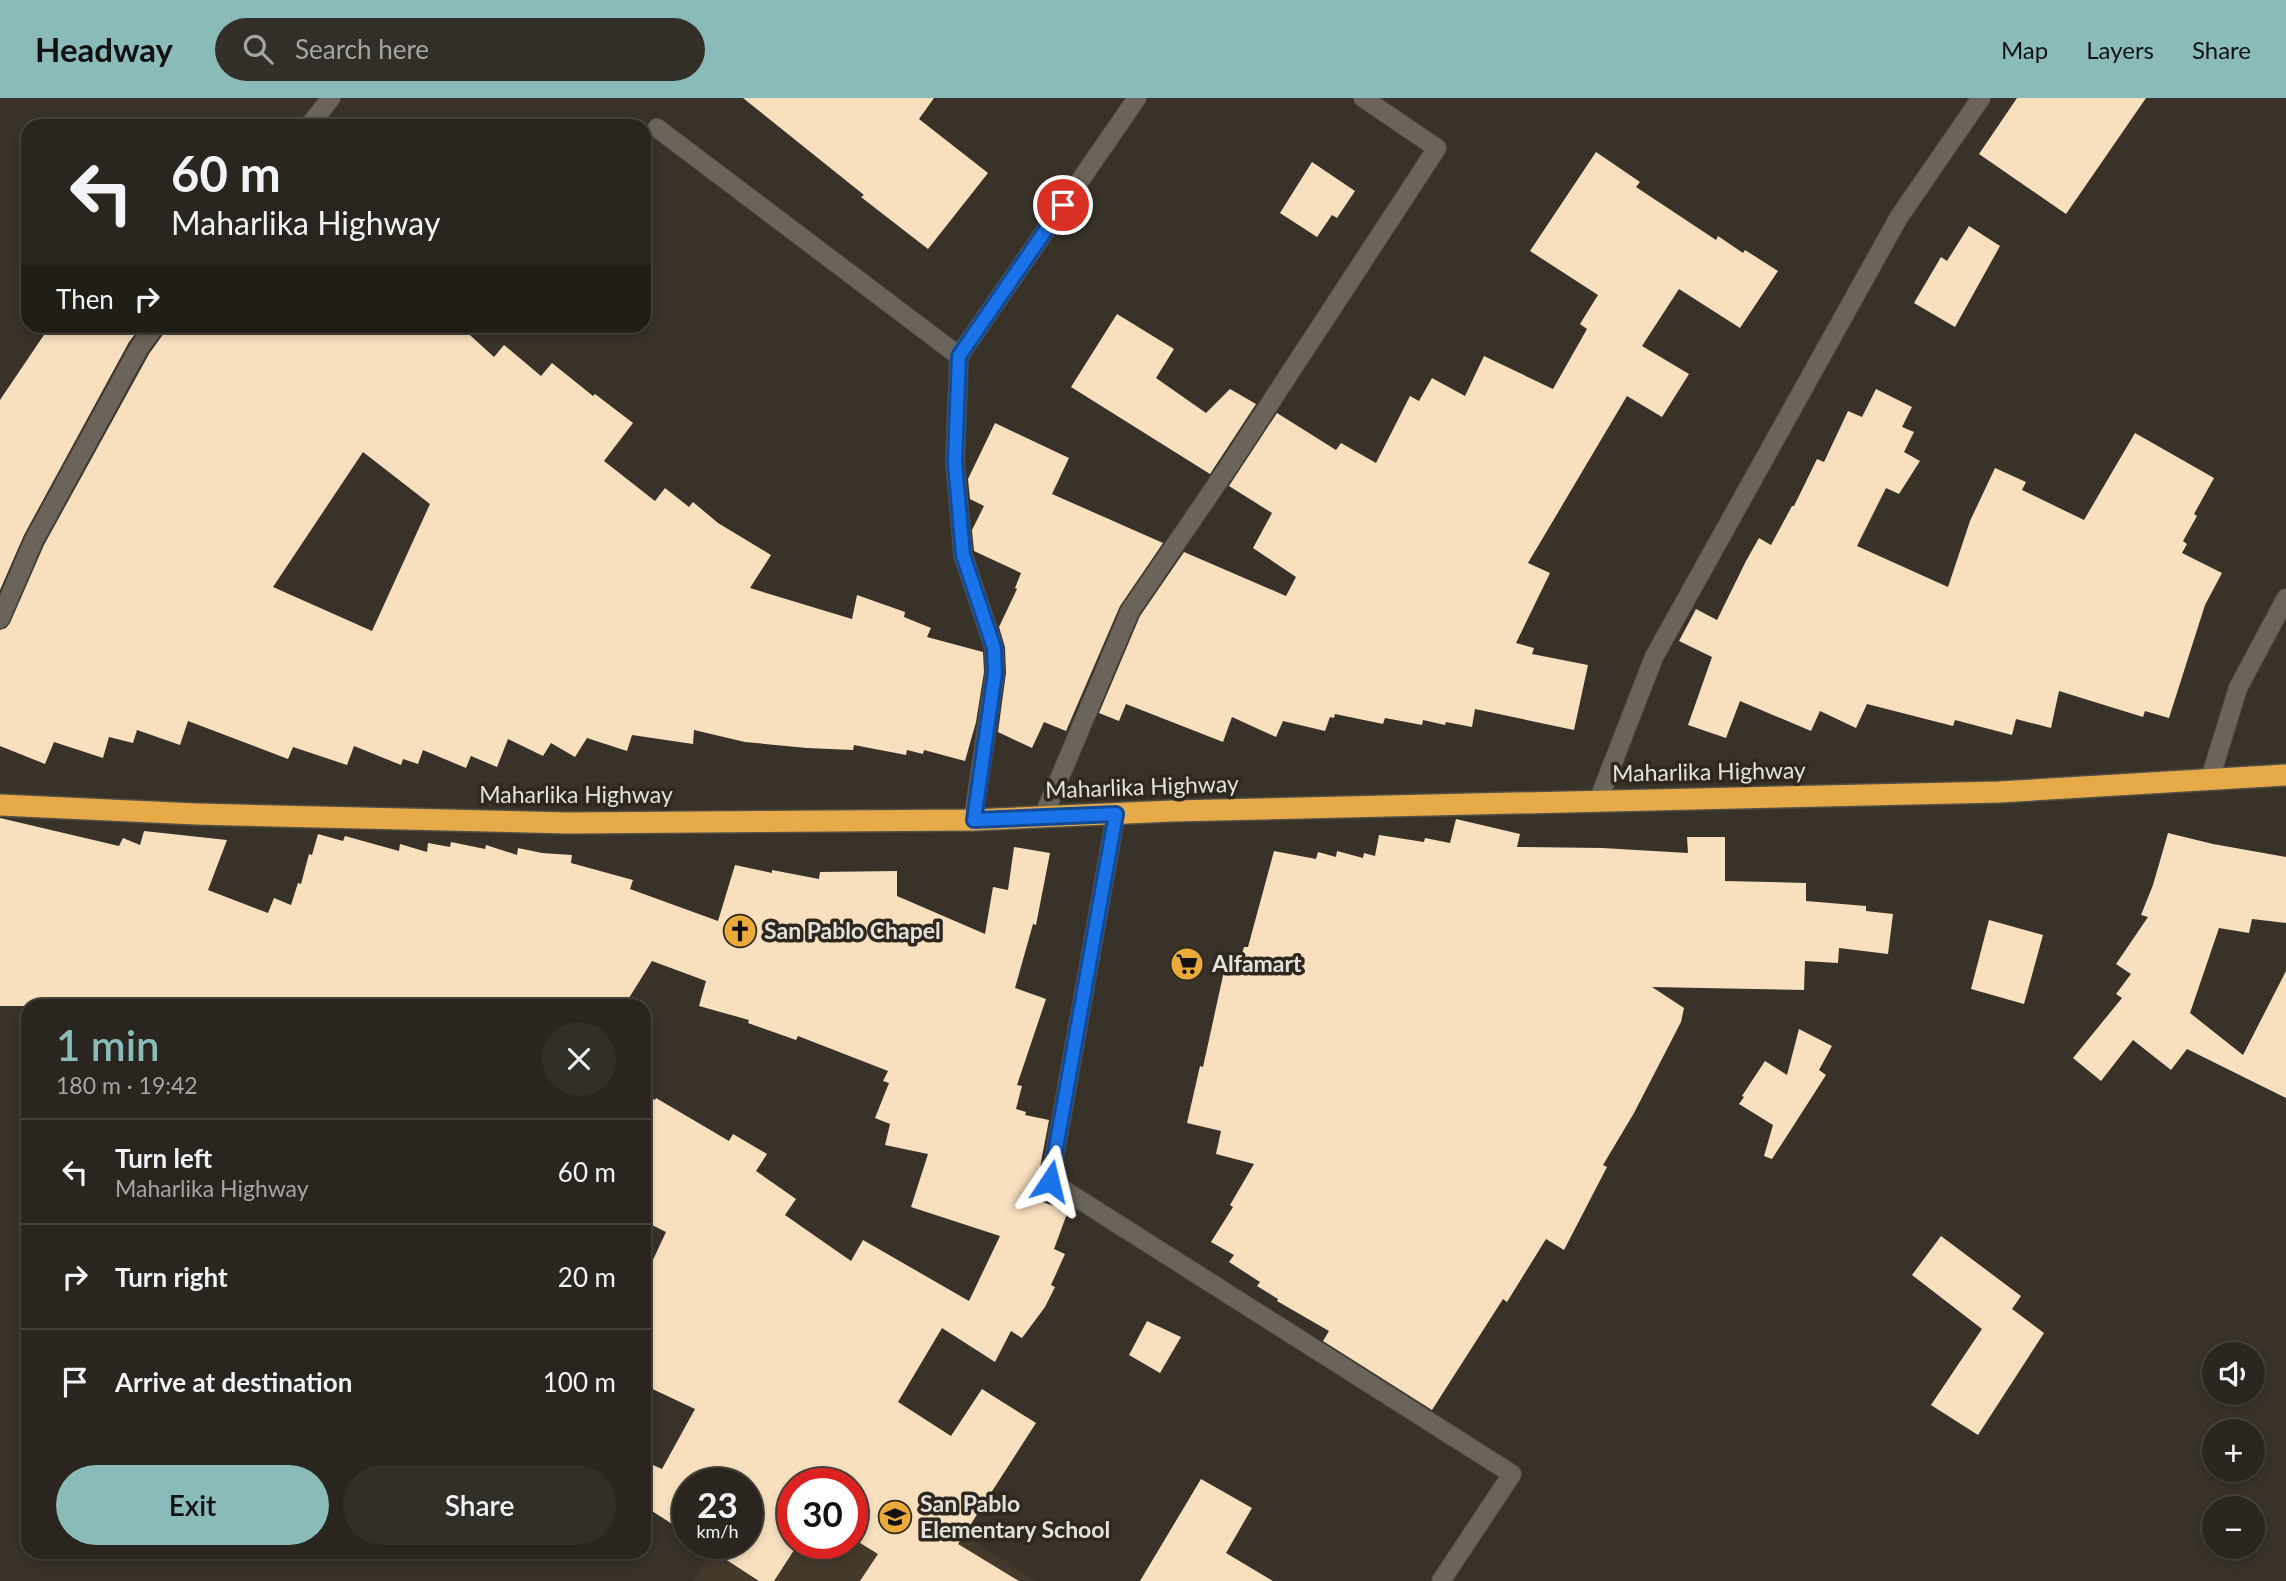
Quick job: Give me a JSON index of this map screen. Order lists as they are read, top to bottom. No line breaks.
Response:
{"streets":{"highway":["Maharlika Highway"]},"places":{"church":["San Pablo Chapel"],"supermarket":["Alfamart"],"school or university":["San Pablo Elementary School"]},"page":{"header":"Headway","search":"Search here","nav":["Map","Layers","Share"],"turn":["60 m","Maharlika Highway"],"then":"Then","heading":["1 min","180 m · 19:42"],"list":[{"name":"Turn left","note":"Maharlika Highway","value":"60 m"},{"name":"Turn right","value":"20 m"},{"name":"Arrive at destination","value":"100 m"}],"map_buttons":["+","−"],"buttons":["Exit","Share"],"speed":"23 km/h","limit":"30"}}
